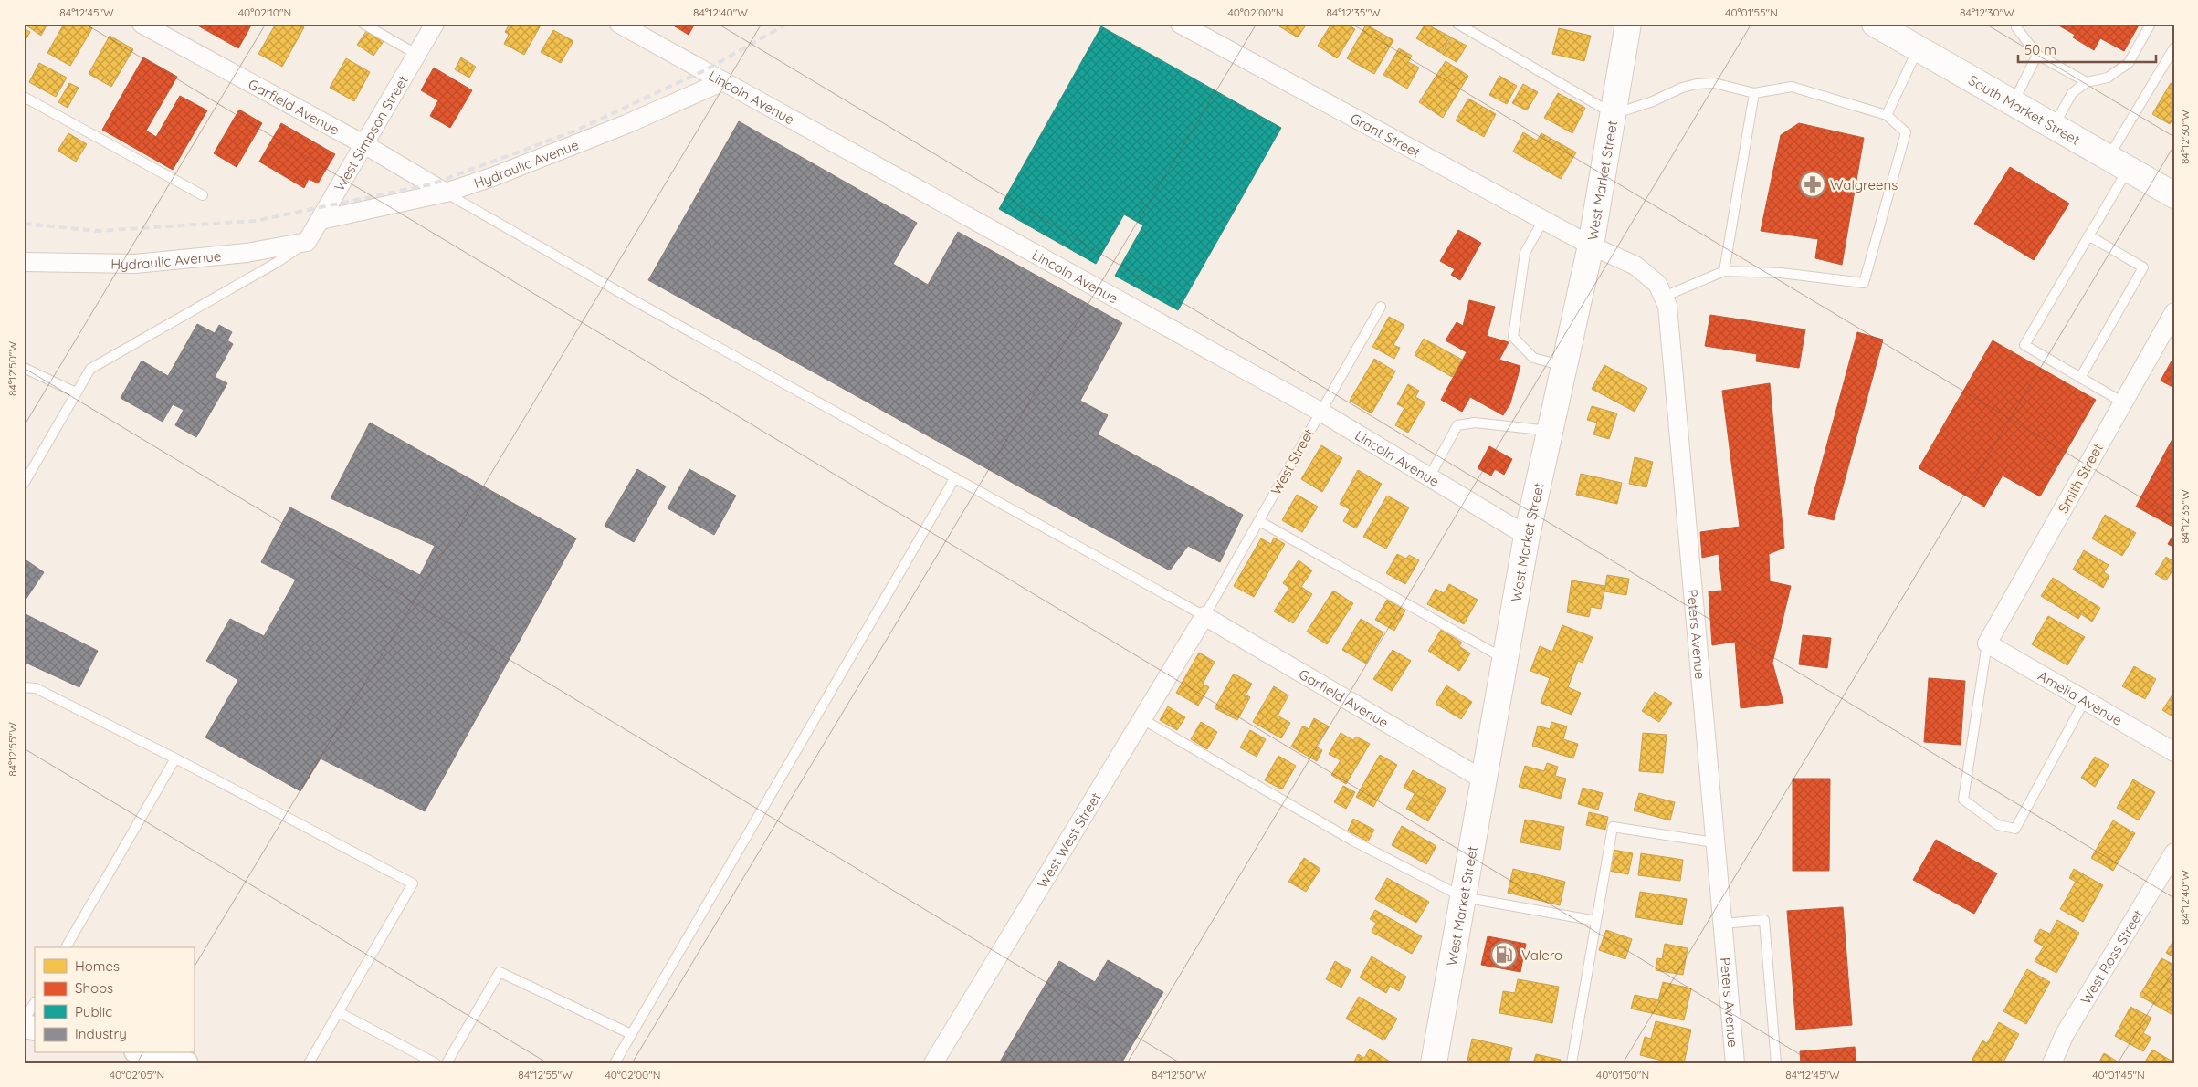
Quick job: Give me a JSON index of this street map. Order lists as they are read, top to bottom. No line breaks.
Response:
{"streets":{"main road":["South Market Street","West Market Street"],"street":["Lincoln Avenue","Garfield Avenue","West Simpson Street","Grant Street","Hydraulic Avenue","Smith Street","Peters Avenue","Amelia Avenue","West West Street","West Ross Street"],"lane":["West Street"]},"crossings":[["Lincoln Avenue","Hydraulic Avenue"],["Lincoln Avenue","West Market Street"],["Lincoln Avenue","West Street"],["Garfield Avenue","West Simpson Street"],["Garfield Avenue","Hydraulic Avenue"],["Garfield Avenue","West Market Street"],["Garfield Avenue","West Street"],["Garfield Avenue","West West Street"],["West Simpson Street","Hydraulic Avenue"],["Grant Street","West Market Street"],["Grant Street","Peters Avenue"],["West Market Street","Peters Avenue"],["West Street","West West Street"],["Smith Street","Amelia Avenue"]],"places":{"pharmacy":["Walgreens"],"fuel station":["Valero"]},"legend":["Homes","Shops","Public","Industry"],"scale_bar":"50 m","coordinates":["84°12'45\"W","40°02'10\"N","84°12'40\"W","40°02'00\"N","84°12'35\"W","40°01'55\"N","84°12'30\"W","84°12'50\"W","84°12'55\"W","40°02'05\"N","40°01'50\"N","40°01'45\"N"]}
